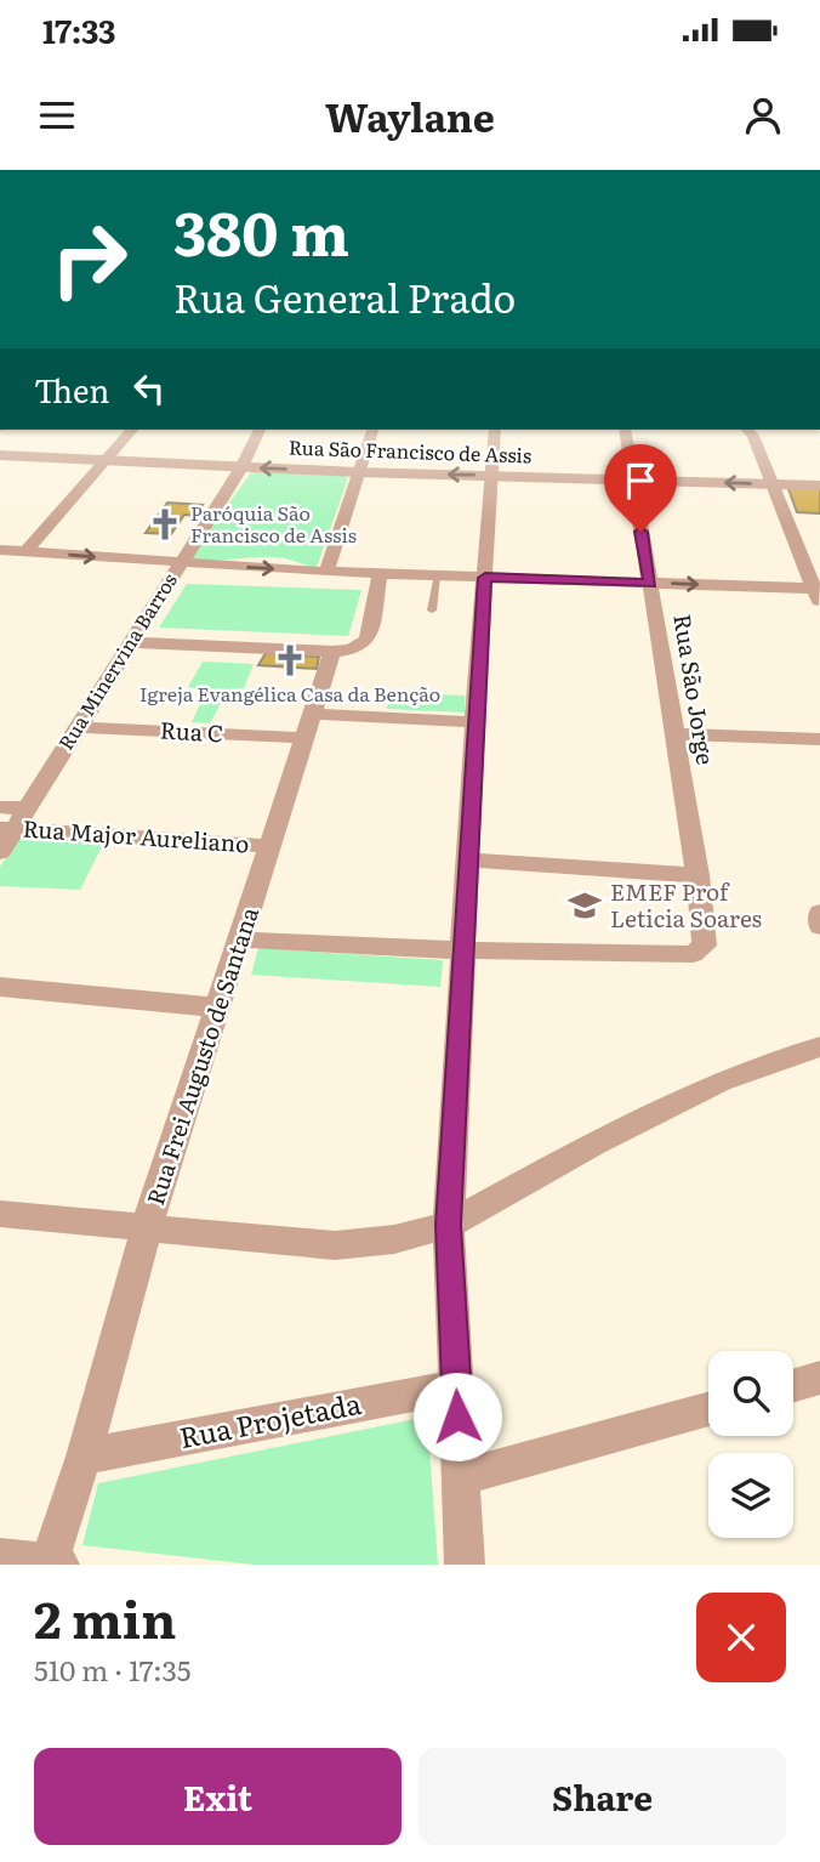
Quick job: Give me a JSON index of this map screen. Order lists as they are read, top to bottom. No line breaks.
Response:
{"streets":{"street":["Rua São Francisco de Assis","Rua Minervina Barros","Rua São Jorge","Rua C","Rua Major Aureliano","Rua Frei Augusto de Santana","Rua Projetada"]},"crossings":[["Rua São Francisco de Assis","Rua Minervina Barros"],["Rua São Francisco de Assis","Rua São Jorge"],["Rua Minervina Barros","Rua C"],["Rua Minervina Barros","Rua Major Aureliano"],["Rua C","Rua Frei Augusto de Santana"],["Rua Major Aureliano","Rua Frei Augusto de Santana"],["Rua Frei Augusto de Santana","Rua Projetada"]],"places":{"church":["Paróquia São Francisco de Assis","Igreja Evangélica Casa da Benção"],"school or university":["EMEF Prof Leticia Soares"]},"page":{"status":"17:33","header":"Waylane","turn":["380 m","Rua General Prado"],"then":"Then","heading":["2 min","510 m · 17:35"],"buttons":["Exit","Share"]}}
